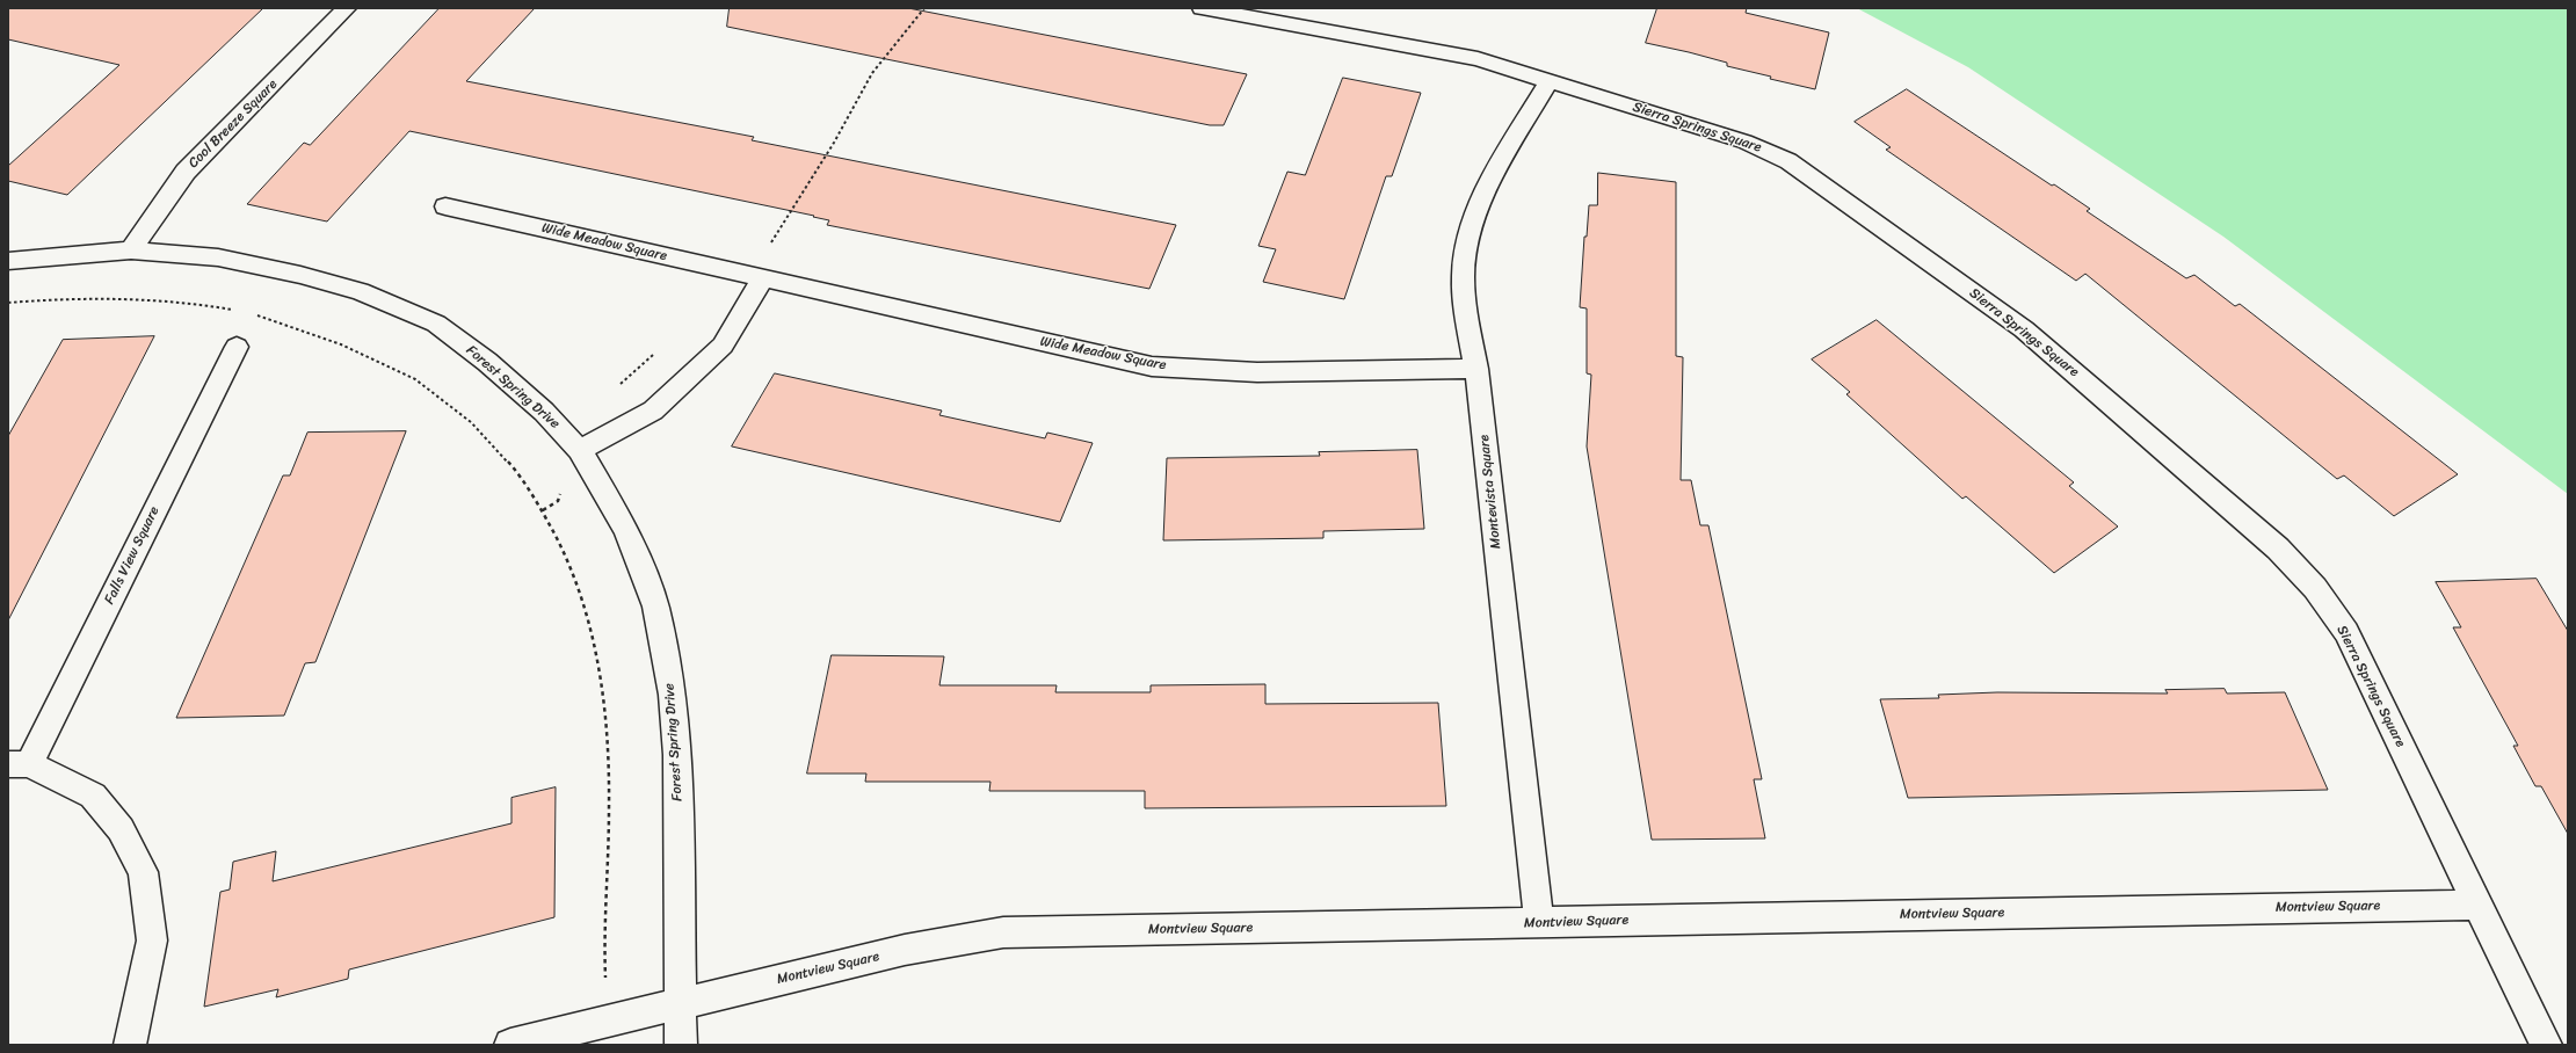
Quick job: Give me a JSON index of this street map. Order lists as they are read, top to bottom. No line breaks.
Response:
{"streets":{"street":["Cool Breeze Square","Sierra Springs Square","Wide Meadow Square","Forest Spring Drive","Montevista Square","Falls View Square","Montview Square"]},"crossings":[["Cool Breeze Square","Forest Spring Drive"],["Sierra Springs Square","Montevista Square"],["Sierra Springs Square","Montview Square"],["Wide Meadow Square","Montevista Square"],["Forest Spring Drive","Montview Square"],["Montevista Square","Montview Square"]]}
